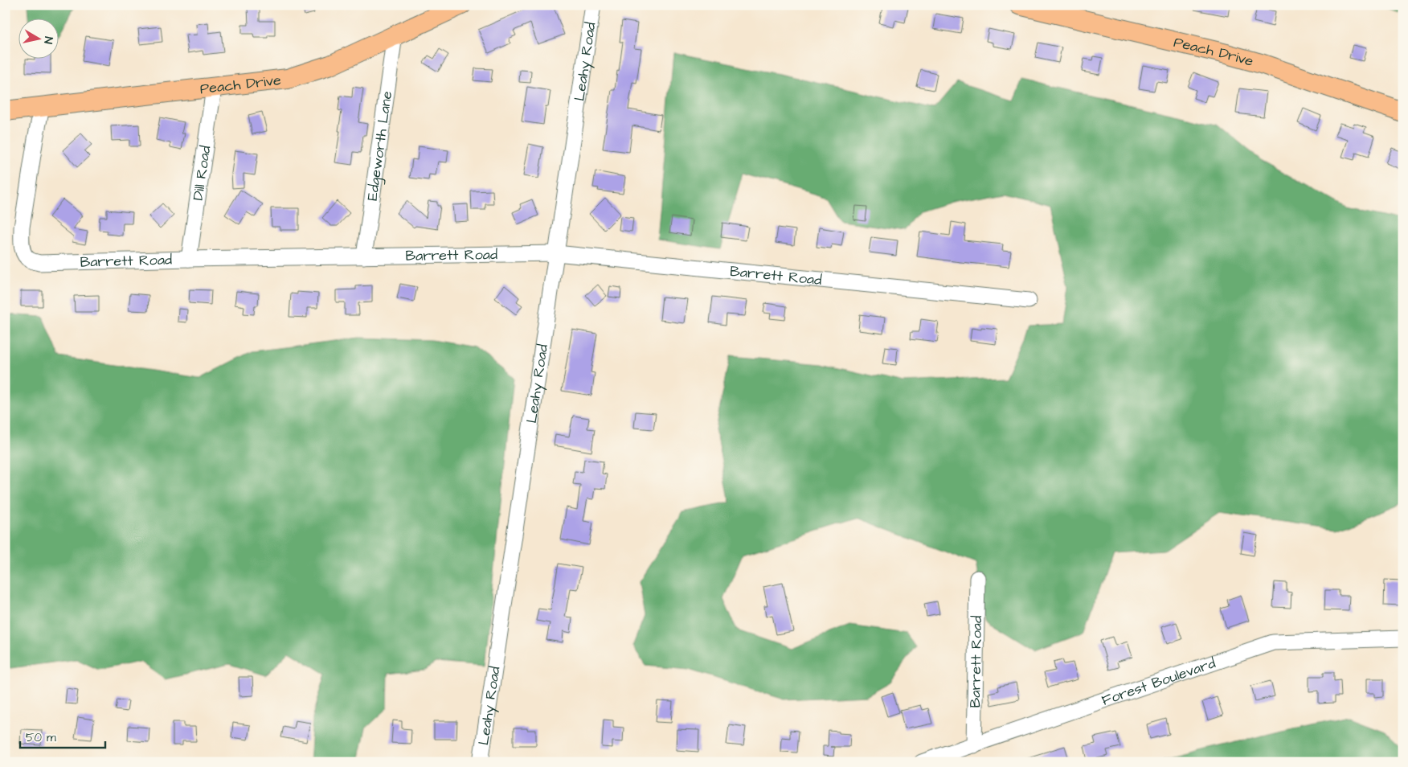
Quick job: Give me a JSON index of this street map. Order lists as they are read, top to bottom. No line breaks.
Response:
{"streets":{"main road":["Peach Drive"],"street":["Leahy Road","Edgeworth Lane","Dill Road","Barrett Road","Forest Boulevard"]},"crossings":[["Peach Drive","Edgeworth Lane"],["Peach Drive","Dill Road"],["Peach Drive","Barrett Road"],["Leahy Road","Barrett Road"],["Edgeworth Lane","Barrett Road"],["Dill Road","Barrett Road"],["Barrett Road","Forest Boulevard"]],"scale_bar":"50 m","north":"right"}
